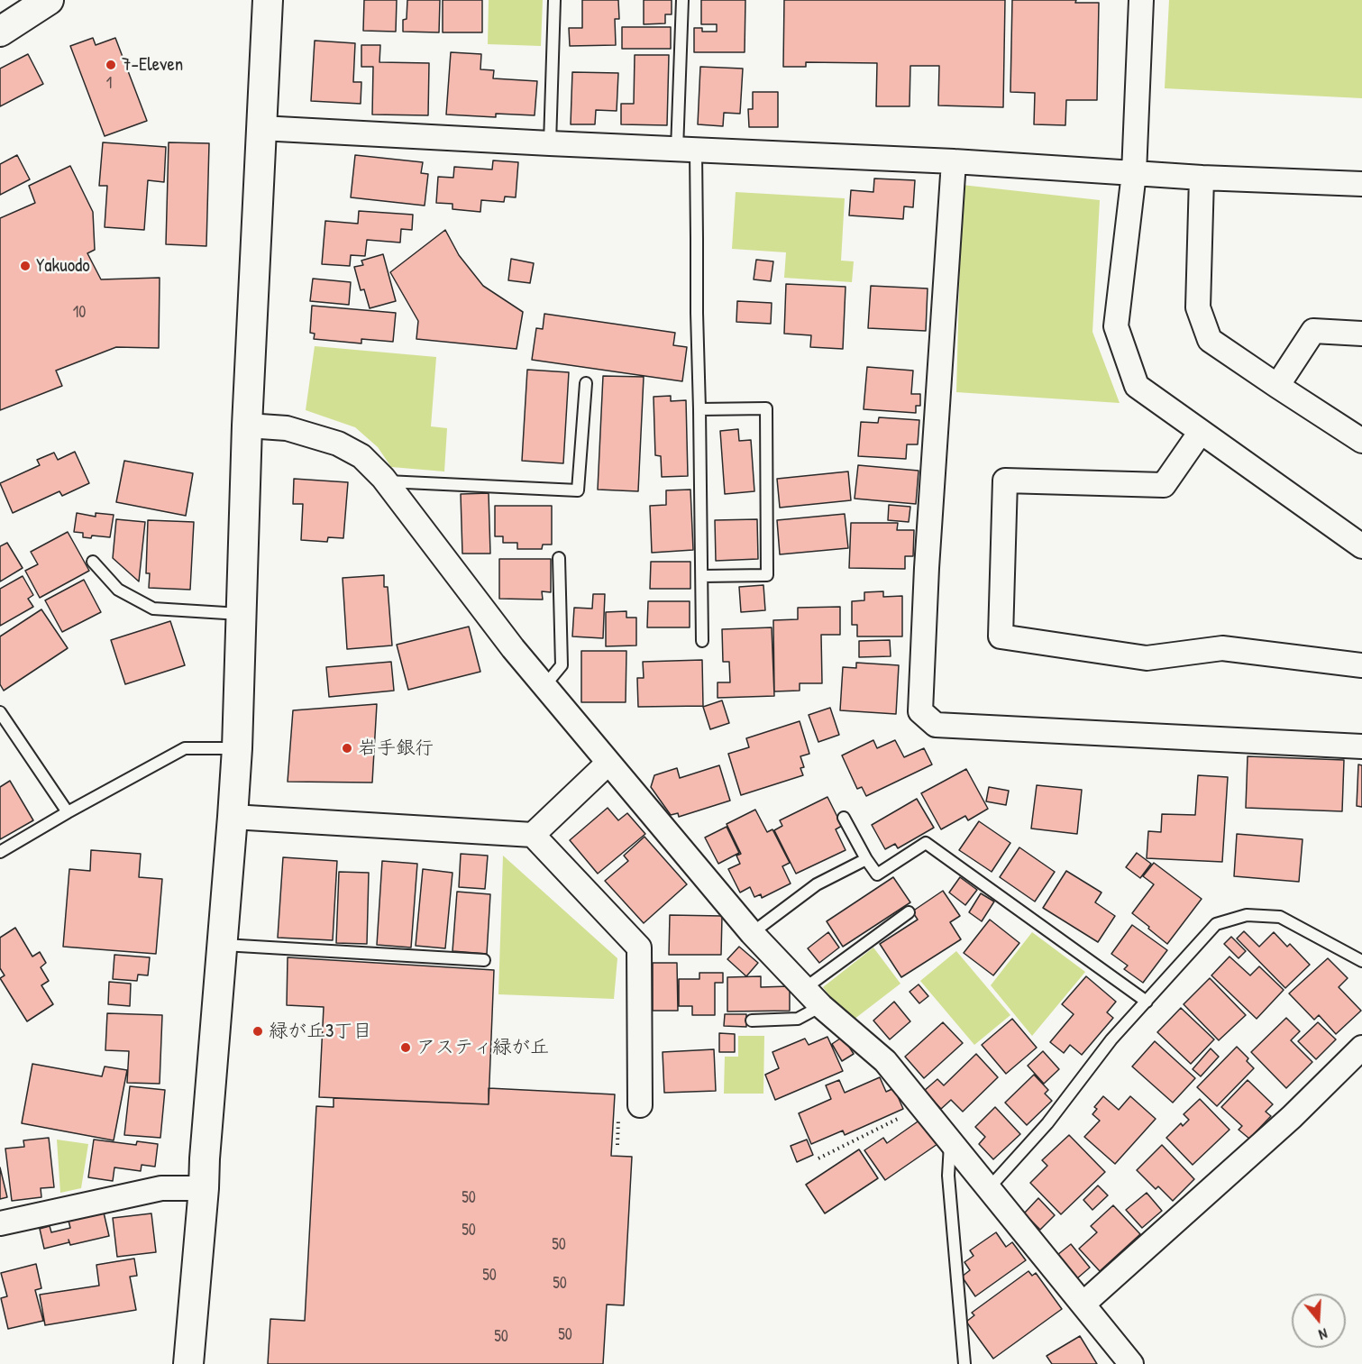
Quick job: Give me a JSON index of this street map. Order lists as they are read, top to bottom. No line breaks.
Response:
{"places":["7-Eleven","Yakuodo","岩手銀行","緑が丘3丁目","アスティ緑が丘"],"house_numbers":["1","10","50","50","50","50","50","50","50"],"north":"bottom"}
